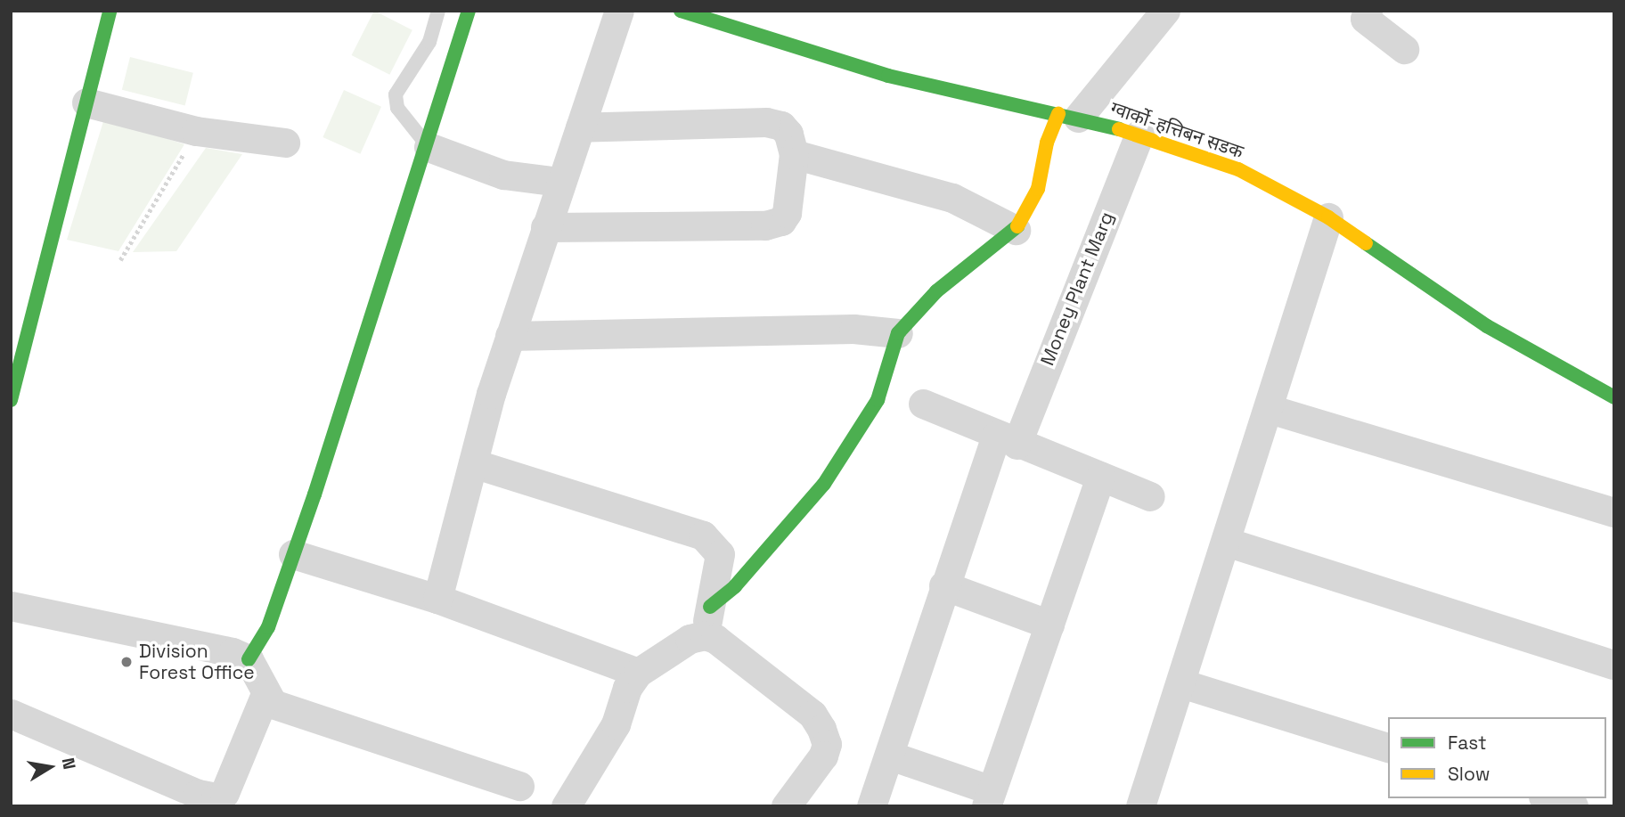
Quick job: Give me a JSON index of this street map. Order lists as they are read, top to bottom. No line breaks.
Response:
{"streets":{"main road":["ग्वार्को-हत्तिबन सडक"],"street":["Money Plant Marg"]},"crossings":[["ग्वार्को-हत्तिबन सडक","Money Plant Marg"]],"places":["Division Forest Office"],"legend":["Fast","Slow"],"north":"right"}
